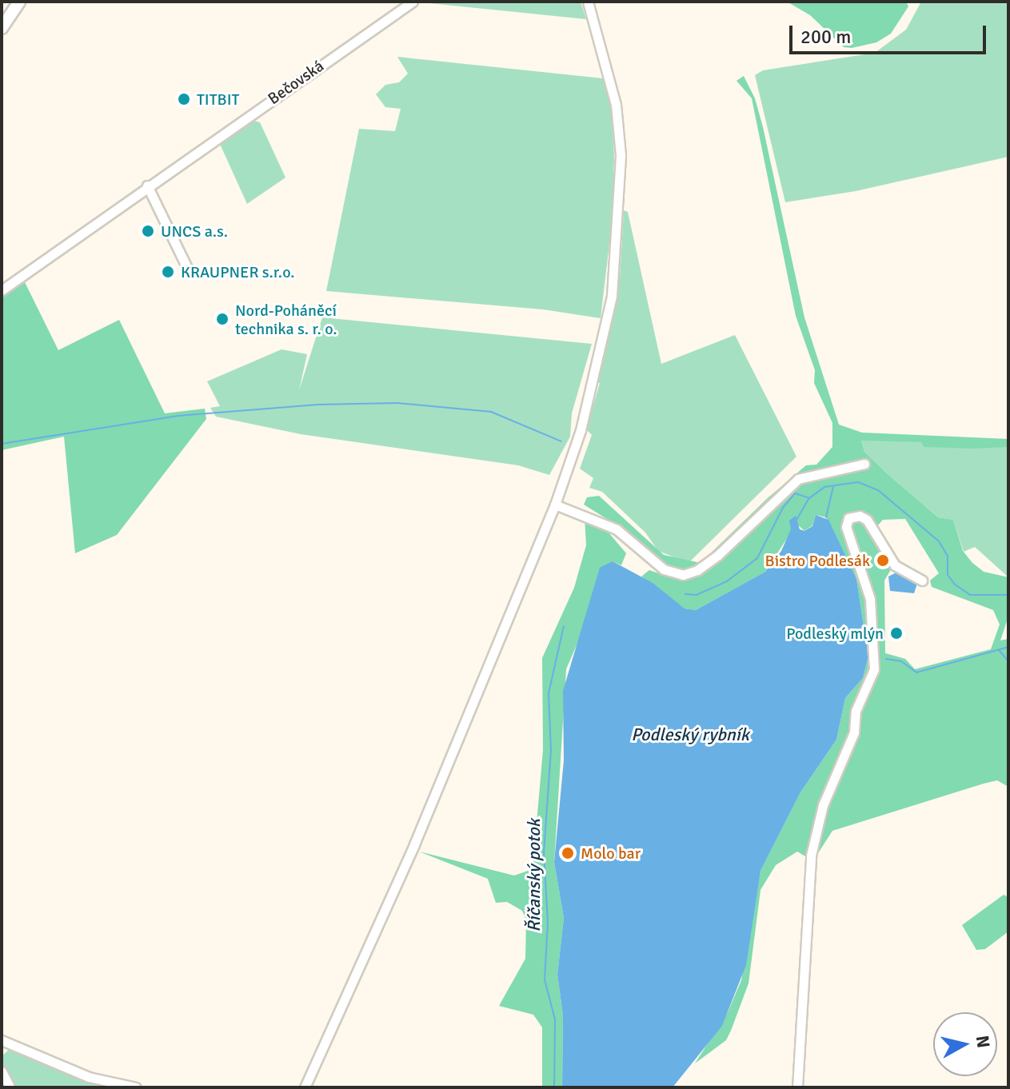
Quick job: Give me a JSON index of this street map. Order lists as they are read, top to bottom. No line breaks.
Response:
{"streets":{"street":["Bečovská"]},"water":["Podleský rybník","Říčanský potok"],"places":["TITBIT","UNCS a.s.","KRAUPNER s.r.o.","Nord-Poháněcí technika s. r. o.","Bistro Podlesák","Podleský mlýn","Molo bar"],"scale_bar":"200 m","north":"right"}
